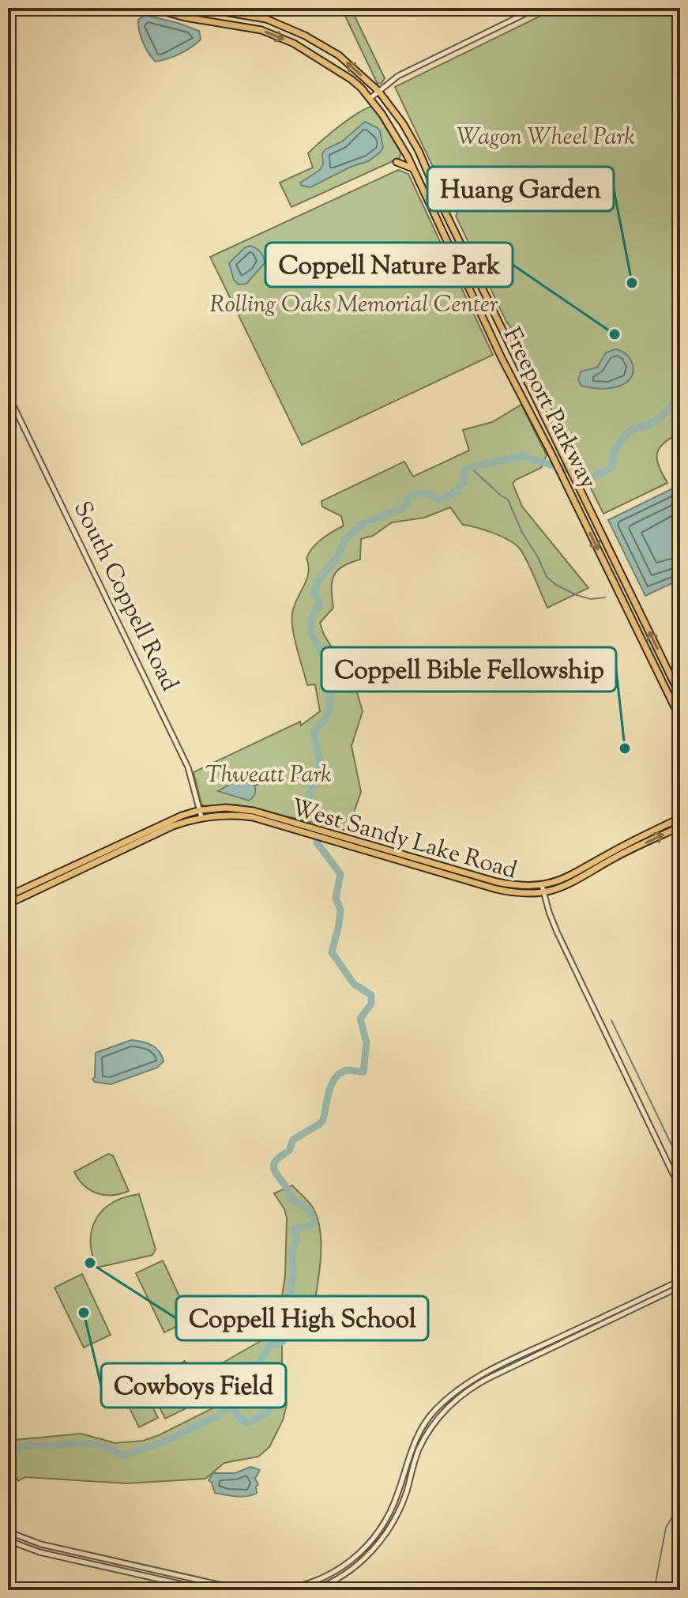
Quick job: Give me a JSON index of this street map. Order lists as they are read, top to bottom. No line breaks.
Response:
{"streets":{"main road":["Freeport Parkway","West Sandy Lake Road"],"street":["South Coppell Road"]},"crossings":[["South Coppell Road","West Sandy Lake Road"]],"parks":["Wagon Wheel Park","Rolling Oaks Memorial Center","Thweatt Park"],"places":["Huang Garden","Coppell Nature Park","Coppell Bible Fellowship","Coppell High School","Cowboys Field"]}
